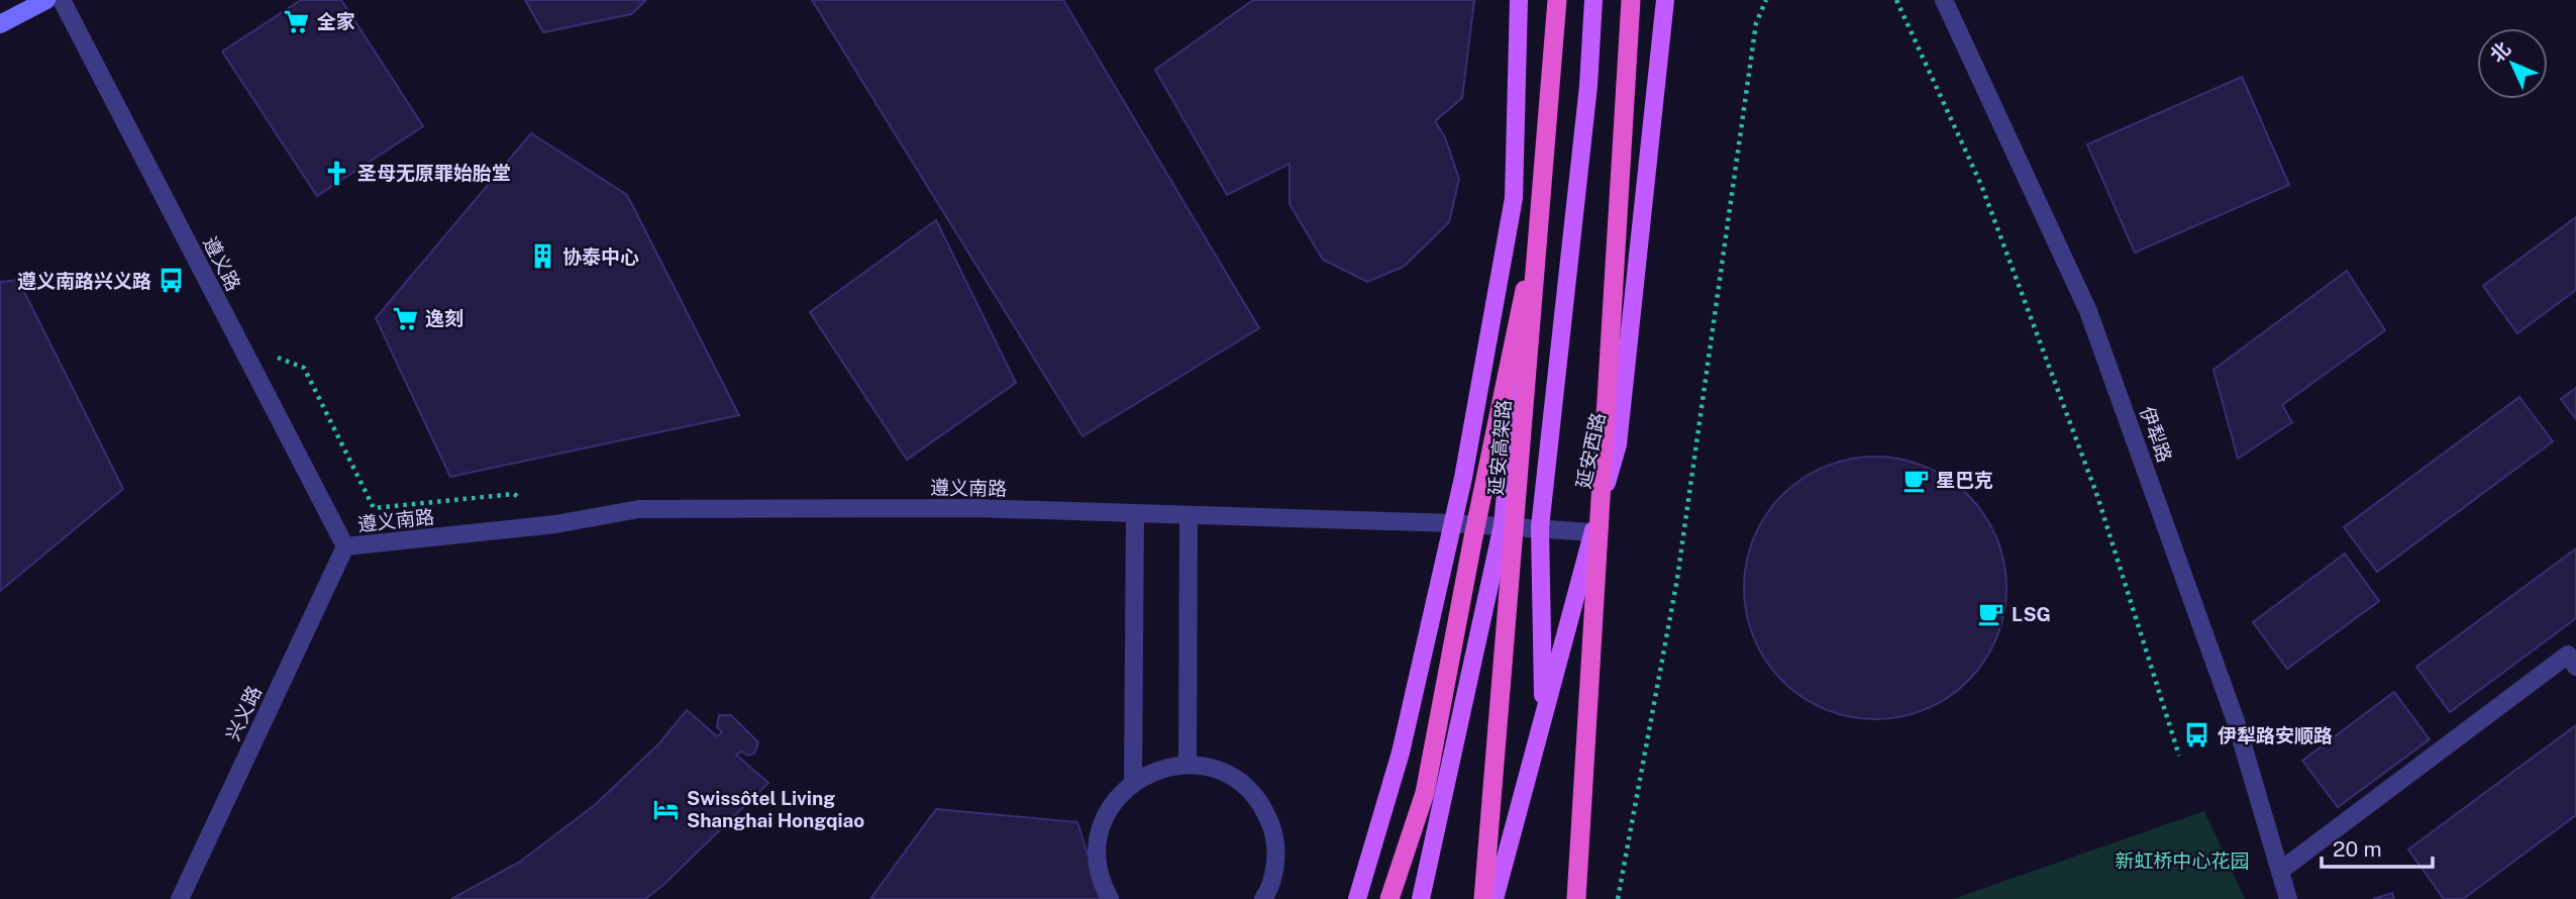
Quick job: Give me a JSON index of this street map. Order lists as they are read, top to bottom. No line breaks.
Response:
{"streets":{"highway":["延安高架路"],"main road":["延安西路"],"street":["遵义路","伊犁路","遵义南路","兴义路"]},"crossings":[["遵义路","遵义南路"],["遵义路","兴义路"],["延安西路","遵义南路"],["遵义南路","兴义路"]],"parks":["新虹桥中心花园"],"places":{"supermarket":["全家","逸刻"],"church":["圣母无原罪始胎堂"],"building":["协泰中心"],"bus stop":["遵义南路兴义路","伊犁路安顺路"],"cafe":["星巴克","LSG"],"hotel":["Swissôtel Living Shanghai Hongqiao"]},"scale_bar":"20 m","north":"top left"}
